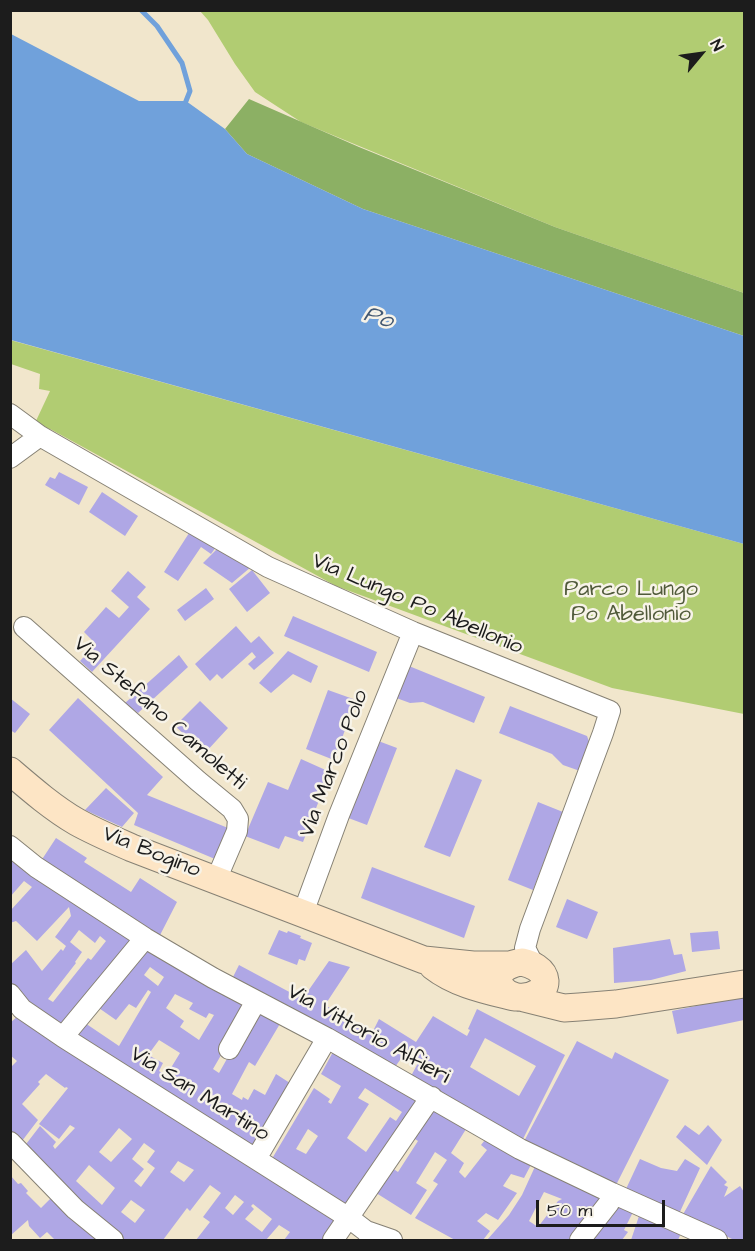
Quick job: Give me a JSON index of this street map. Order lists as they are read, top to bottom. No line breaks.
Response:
{"streets":{"main road":["Via Bogino"],"street":["Via Lungo Po Abellonio","Via Stefano Camoletti","Via Marco Polo","Via Vittorio Alfieri","Via San Martino"]},"crossings":[["Via Lungo Po Abellonio","Via Marco Polo"],["Via Stefano Camoletti","Via Bogino"],["Via Marco Polo","Via Bogino"]],"water":["Po"],"parks":["Parco Lungo Po Abellonio"],"scale_bar":"50 m","north":"top right"}
